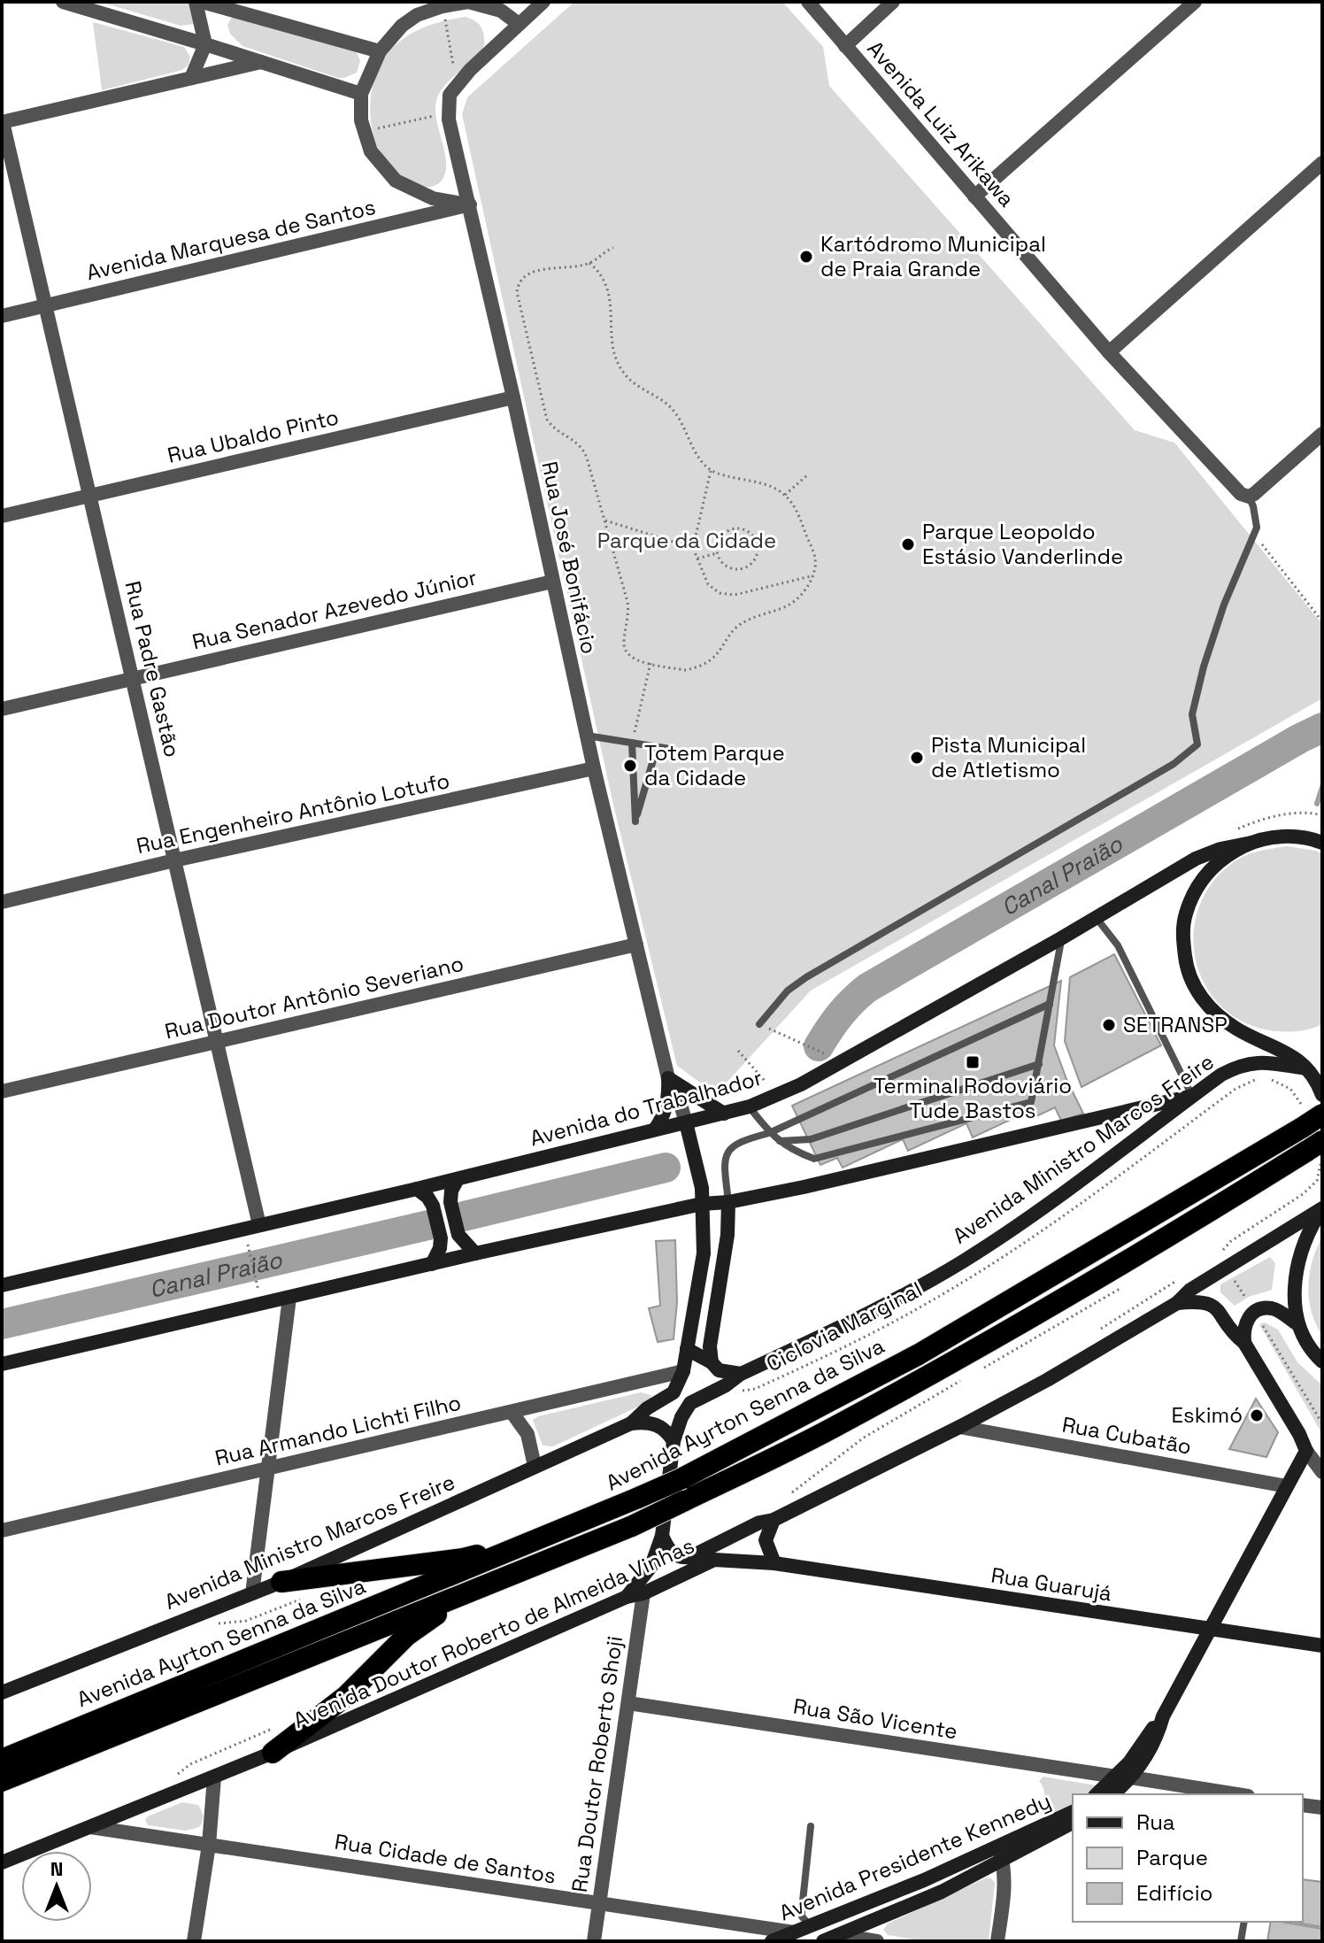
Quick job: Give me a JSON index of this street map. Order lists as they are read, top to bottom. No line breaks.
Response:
{"streets":{"highway":["Avenida Ayrton Senna da Silva"],"main road":["Avenida do Trabalhador","Avenida Ministro Marcos Freire","Rua Guarujá","Avenida Doutor Roberto de Almeida Vinhas","Avenida Presidente Kennedy"],"street":["Avenida Luiz Arikawa","Avenida Marquesa de Santos","Rua Ubaldo Pinto","Rua José Bonifácio","Rua Senador Azevedo Júnior","Rua Padre Gastão","Rua Engenheiro Antônio Lotufo","Rua Doutor Antônio Severiano","Rua Armando Lichti Filho","Rua Cubatão","Rua São Vicente","Rua Doutor Roberto Shoji","Rua Cidade de Santos"],"path":["Ciclovia Marginal"]},"crossings":[["Avenida Marquesa de Santos","Rua José Bonifácio"],["Avenida Marquesa de Santos","Rua Padre Gastão"],["Rua Ubaldo Pinto","Rua José Bonifácio"],["Rua Ubaldo Pinto","Rua Padre Gastão"],["Rua José Bonifácio","Rua Senador Azevedo Júnior"],["Rua José Bonifácio","Rua Engenheiro Antônio Lotufo"],["Rua José Bonifácio","Rua Doutor Antônio Severiano"],["Rua José Bonifácio","Avenida do Trabalhador"],["Rua Senador Azevedo Júnior","Rua Padre Gastão"],["Rua Padre Gastão","Rua Engenheiro Antônio Lotufo"],["Rua Padre Gastão","Rua Doutor Antônio Severiano"],["Rua Padre Gastão","Avenida do Trabalhador"],["Avenida Ministro Marcos Freire","Avenida Doutor Roberto de Almeida Vinhas"],["Ciclovia Marginal","Avenida Ayrton Senna da Silva"],["Rua Guarujá","Avenida Doutor Roberto de Almeida Vinhas"],["Avenida Doutor Roberto de Almeida Vinhas","Rua Doutor Roberto Shoji"],["Avenida Doutor Roberto de Almeida Vinhas","Rua Cidade de Santos"],["Rua São Vicente","Rua Doutor Roberto Shoji"],["Rua Doutor Roberto Shoji","Rua Cidade de Santos"],["Avenida Presidente Kennedy","Rua Cidade de Santos"]],"water":["Canal Praião"],"parks":["Parque da Cidade"],"places":{"other":["Kartódromo Municipal de Praia Grande","Parque Leopoldo Estásio Vanderlinde","Pista Municipal de Atletismo","Totem Parque da Cidade","SETRANSP","Eskimó"],"transit":["Terminal Rodoviário Tude Bastos"]},"legend":["Rua","Parque","Edifício"],"north":"top"}
